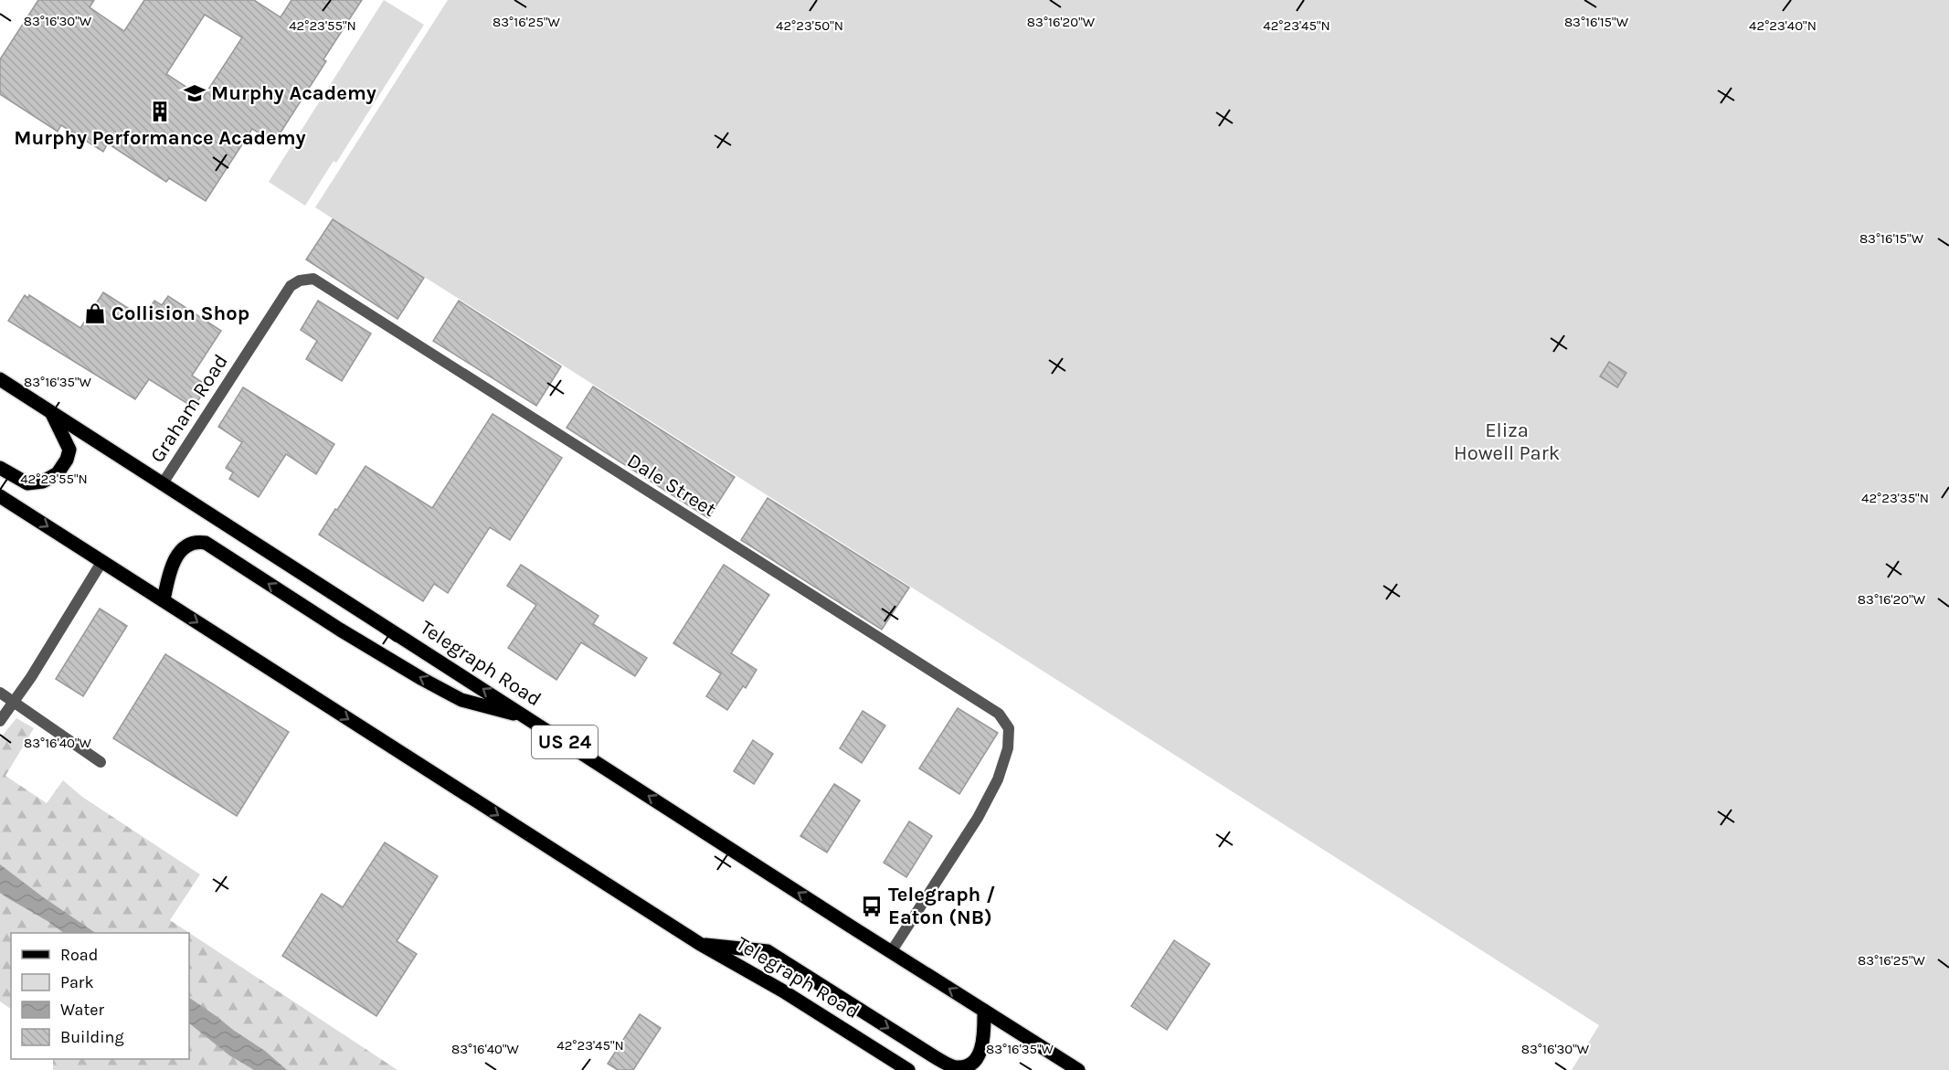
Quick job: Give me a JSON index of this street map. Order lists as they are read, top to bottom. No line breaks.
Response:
{"streets":{"main road":["Telegraph Road","US 24"],"street":["Graham Road","Dale Street"]},"crossings":[["Graham Road","Dale Street"],["Graham Road","Telegraph Road"],["Dale Street","Telegraph Road"]],"parks":["Eliza Howell Park"],"places":{"school or university":["Murphy Academy"],"building":["Murphy Performance Academy"],"shop":["Collision Shop"],"bus stop":["Telegraph / Eaton (NB)"]},"legend":["Road","Park","Water","Building"],"coordinates":["83°16'30\"W","83°16'25\"W","83°16'20\"W","83°16'15\"W","42°23'55\"N","42°23'50\"N","42°23'45\"N","42°23'40\"N","83°16'35\"W","42°23'35\"N","83°16'40\"W"]}
